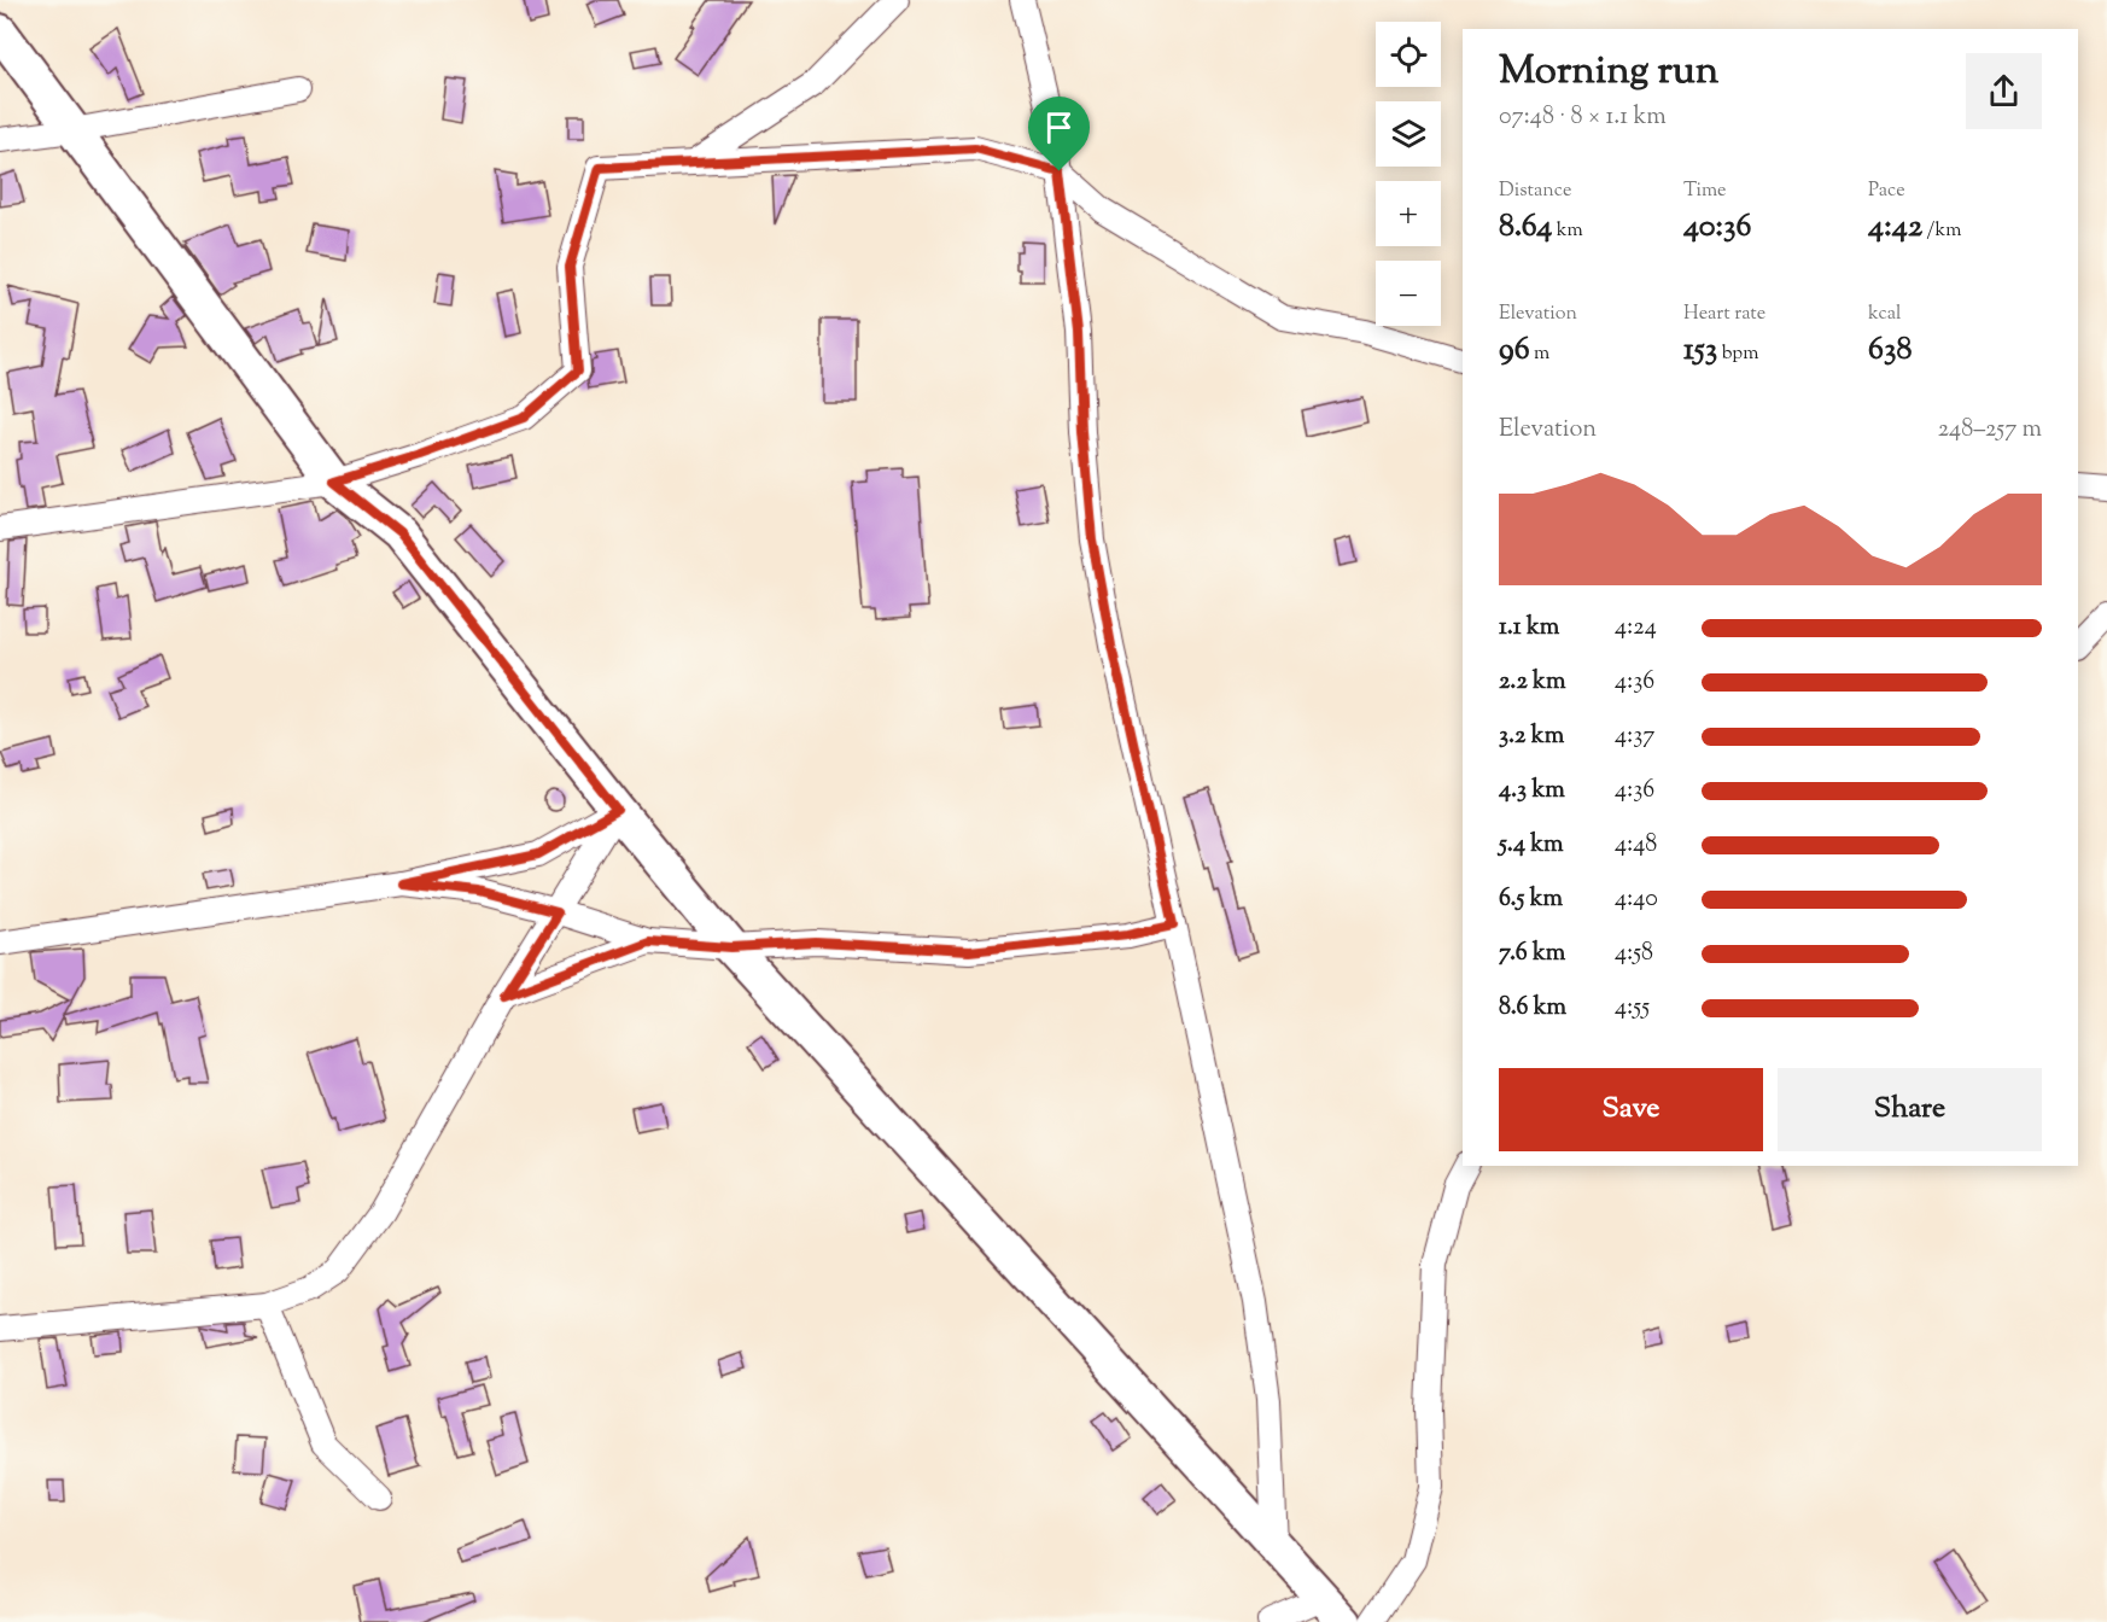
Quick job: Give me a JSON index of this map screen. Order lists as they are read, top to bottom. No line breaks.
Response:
{"page":{"map_buttons":["+","−"],"heading":["Morning run","07:48 · 8 × 1.1 km"],"stats":[["Distance","8.64 km"],["Time","40:36"],["Pace","4:42 /km"],["Elevation","96 m"],["Heart rate","153 bpm"],["kcal","638"]],"chart":["Elevation","248–257 m"],"list":[{"name":"1.1 km","note":"4:24"},{"name":"2.2 km","note":"4:36"},{"name":"3.2 km","note":"4:37"},{"name":"4.3 km","note":"4:36"},{"name":"5.4 km","note":"4:48"},{"name":"6.5 km","note":"4:40"},{"name":"7.6 km","note":"4:58"},{"name":"8.6 km","note":"4:55"}],"buttons":["Save","Share"]}}
